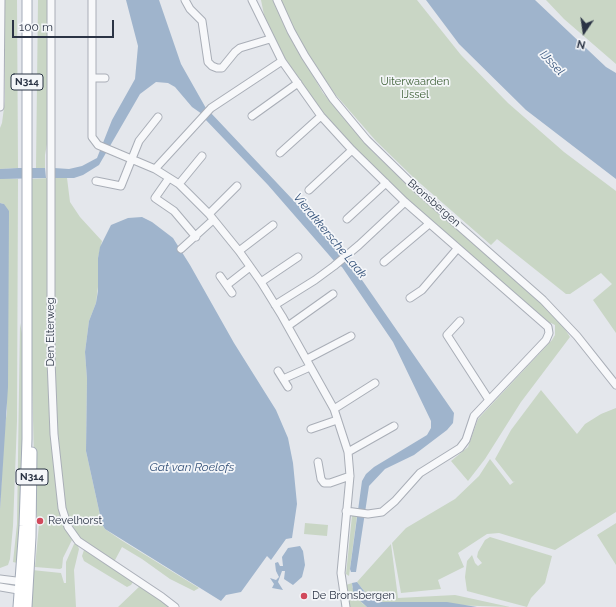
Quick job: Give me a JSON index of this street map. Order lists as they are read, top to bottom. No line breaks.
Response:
{"streets":{"main road":["N314"],"street":["Bronsbergen","Den Elterweg"]},"water":["IJssel","Vierakkersche Laak","Gat van Roelofs"],"parks":["Uiterwaarden IJssel"],"places":["Revelhorst","De Bronsbergen"],"scale_bar":"100 m","north":"bottom"}
